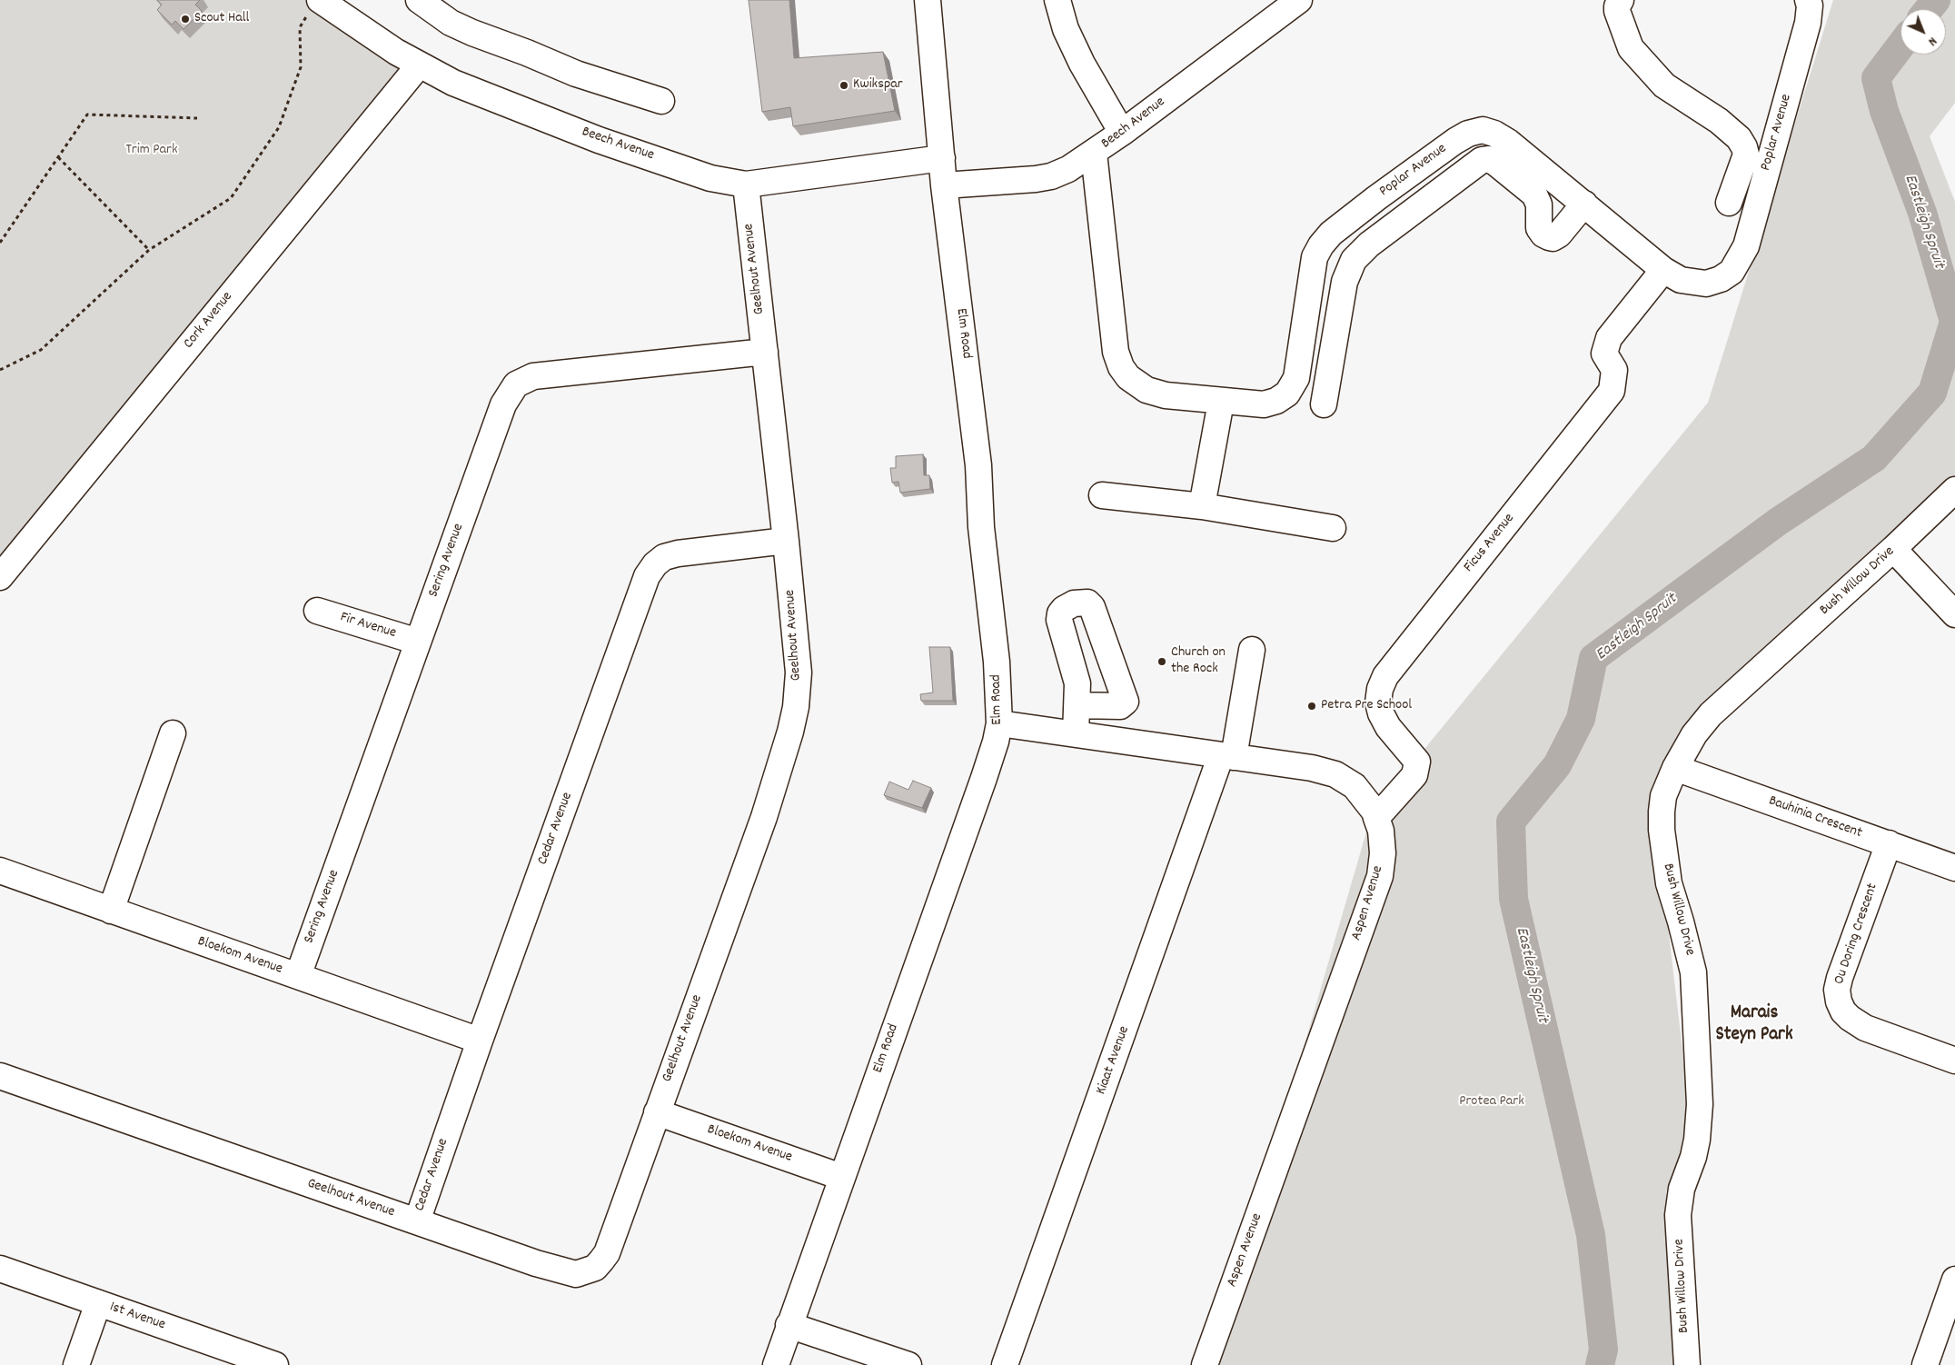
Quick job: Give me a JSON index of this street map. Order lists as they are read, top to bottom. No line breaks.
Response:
{"streets":{"street":["Beech Avenue","Poplar Avenue","Geelhout Avenue","Cork Avenue","Elm Road","Ficus Avenue","Sering Avenue","Bush Willow Drive","Fir Avenue","Bauhinia Crescent","Cedar Avenue","Aspen Avenue","Ou Doring Crescent","Bloekom Avenue","Kiaat Avenue","1st Avenue"]},"crossings":[["Beech Avenue","Poplar Avenue"],["Beech Avenue","Geelhout Avenue"],["Beech Avenue","Cork Avenue"],["Beech Avenue","Elm Road"],["Poplar Avenue","Ficus Avenue"],["Geelhout Avenue","Sering Avenue"],["Geelhout Avenue","Cedar Avenue"],["Geelhout Avenue","Bloekom Avenue"],["Elm Road","Aspen Avenue"],["Elm Road","Bloekom Avenue"],["Ficus Avenue","Aspen Avenue"],["Sering Avenue","Fir Avenue"],["Sering Avenue","Bloekom Avenue"],["Bush Willow Drive","Bauhinia Crescent"],["Bauhinia Crescent","Ou Doring Crescent"],["Cedar Avenue","Bloekom Avenue"],["Aspen Avenue","Kiaat Avenue"]],"districts":["Marais Steyn Park"],"water":["Eastleigh Spruit"],"parks":["Trim Park","Protea Park"],"places":["Scout Hall","Kwikspar","Church on the Rock","Petra Pre School"],"north":"bottom right"}
